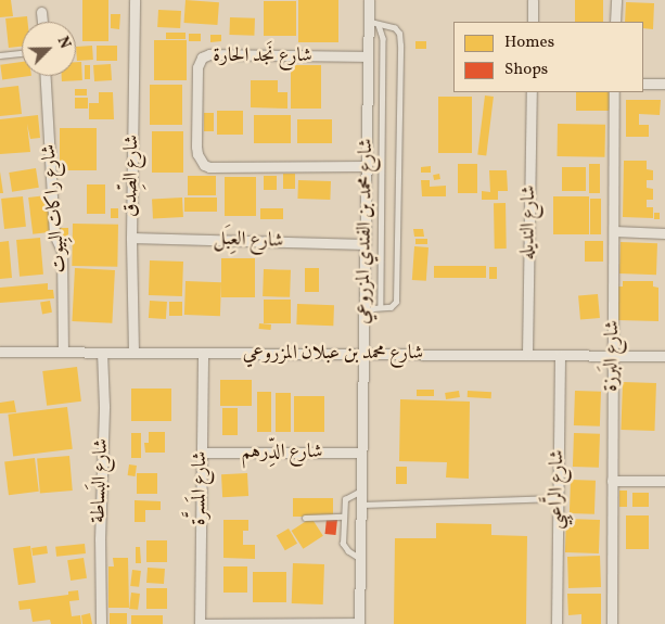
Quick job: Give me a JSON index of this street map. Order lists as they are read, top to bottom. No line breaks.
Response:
{"streets":{"street":["شارع نَجد الحارة","شارع الصِّدق","شارع راكات البِيوت","شارع النديله","شارع محمد بن الفندي المزروعي","شارع العِبَل","شارع محمد بن عبلان المزروعي","شارع البَرزة","شارع الدِّرهم","شارع البَساطة","شارع المَسرَّة","شارع الرَّاعبِي"]},"crossings":[["شارع نَجد الحارة","شارع محمد بن الفندي المزروعي"],["شارع الصِّدق","شارع العِبَل"],["شارع الصِّدق","شارع محمد بن عبلان المزروعي"],["شارع راكات البِيوت","شارع محمد بن عبلان المزروعي"],["شارع النديله","شارع محمد بن عبلان المزروعي"],["شارع محمد بن الفندي المزروعي","شارع العِبَل"],["شارع محمد بن الفندي المزروعي","شارع محمد بن عبلان المزروعي"],["شارع محمد بن الفندي المزروعي","شارع الدِّرهم"],["شارع محمد بن عبلان المزروعي","شارع البَرزة"],["شارع محمد بن عبلان المزروعي","شارع البَساطة"],["شارع محمد بن عبلان المزروعي","شارع المَسرَّة"],["شارع محمد بن عبلان المزروعي","شارع الرَّاعبِي"],["شارع الدِّرهم","شارع المَسرَّة"]],"legend":["Homes","Shops"],"north":"top right"}
